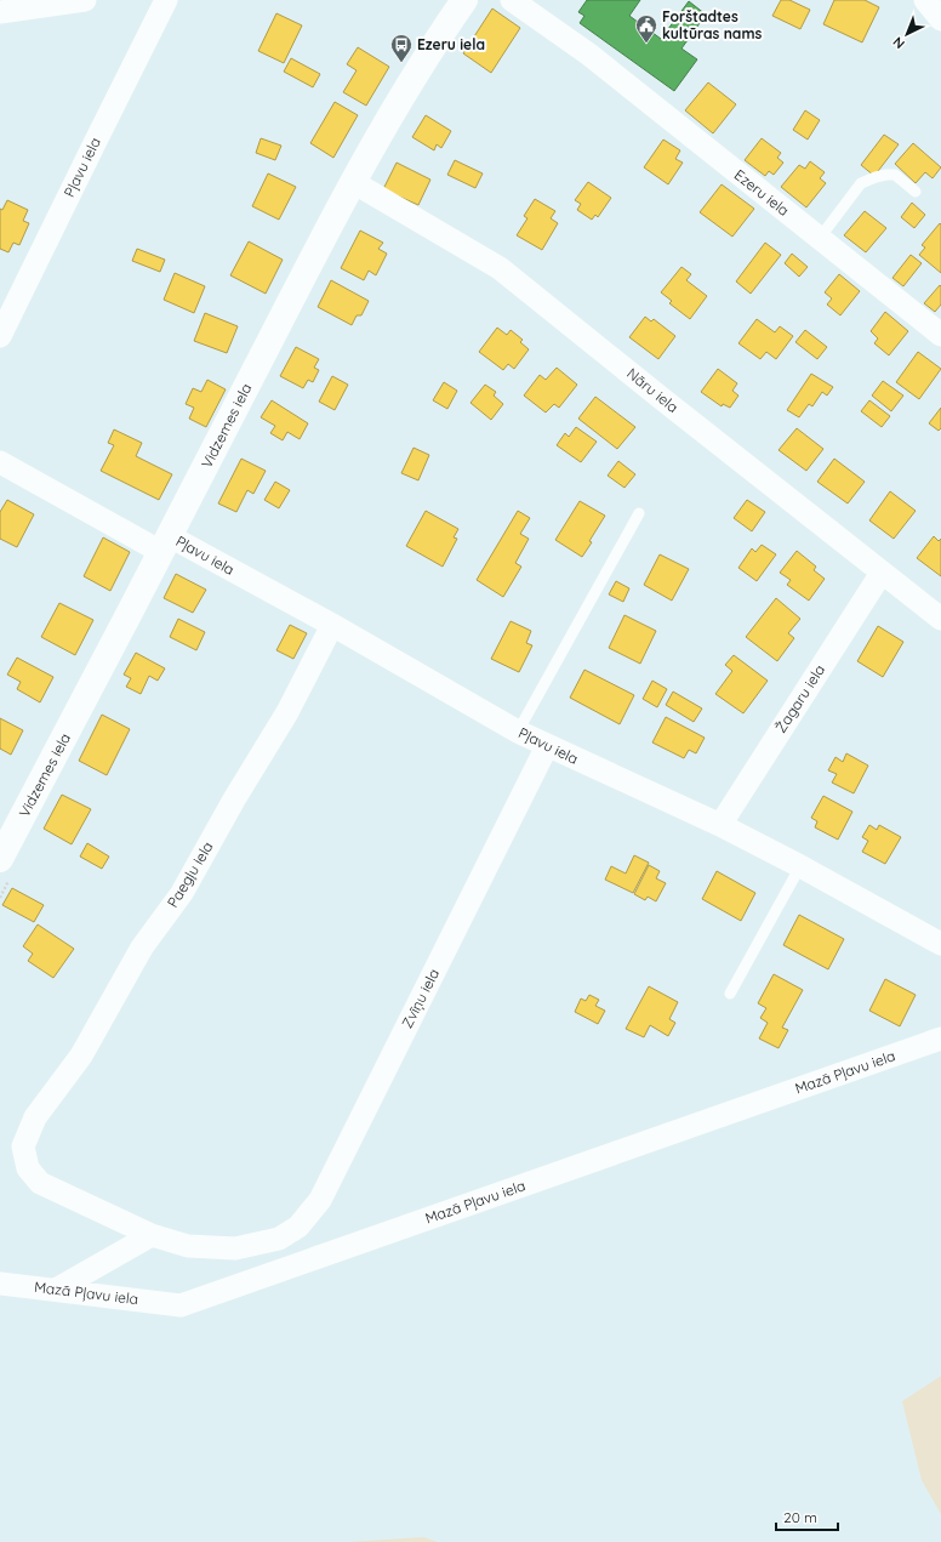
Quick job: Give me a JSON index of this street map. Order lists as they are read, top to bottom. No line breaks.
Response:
{"streets":{"street":["Pļavu iela","Ezeru iela","Nāru iela","Vidzemes iela","Žagaru iela","Paegļu iela","Zvīņu iela","Mazā Pļavu iela"]},"crossings":[["Pļavu iela","Vidzemes iela"],["Pļavu iela","Žagaru iela"],["Pļavu iela","Paegļu iela"],["Pļavu iela","Zvīņu iela"],["Nāru iela","Vidzemes iela"],["Nāru iela","Žagaru iela"],["Paegļu iela","Zvīņu iela"]],"places":{"public building":["Forštadtes kultūras nams"],"bus stop":["Ezeru iela"]},"scale_bar":"20 m","north":"bottom left"}
